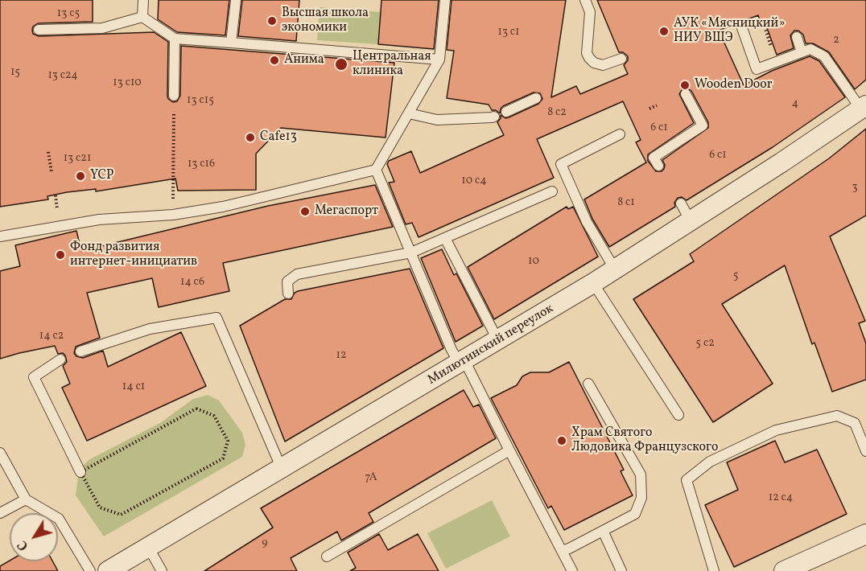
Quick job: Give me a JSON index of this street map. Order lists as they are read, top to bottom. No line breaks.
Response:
{"streets":{"street":["Милютинский переулок"]},"places":["Высшая школа экономики","АУК «Мясницкий» НИУ ВШЭ","Анима","Центральная клиника","Wooden Door","Cafe13","YCP","Мегаспорт","Фонд развития интернет-инициатив","Храм Святого Людовика Французского"],"house_numbers":["13 с5","13 с1","2","15","13 с24","13 с10","13 с15","4","8 с2","6 с1","6 с1","13 с21","13 с16","10 с4","3","8 с1","10","5","14 с6","14 с2","5 с2","12","14 с1","7А","12 с4","9"],"north":"bottom left"}
